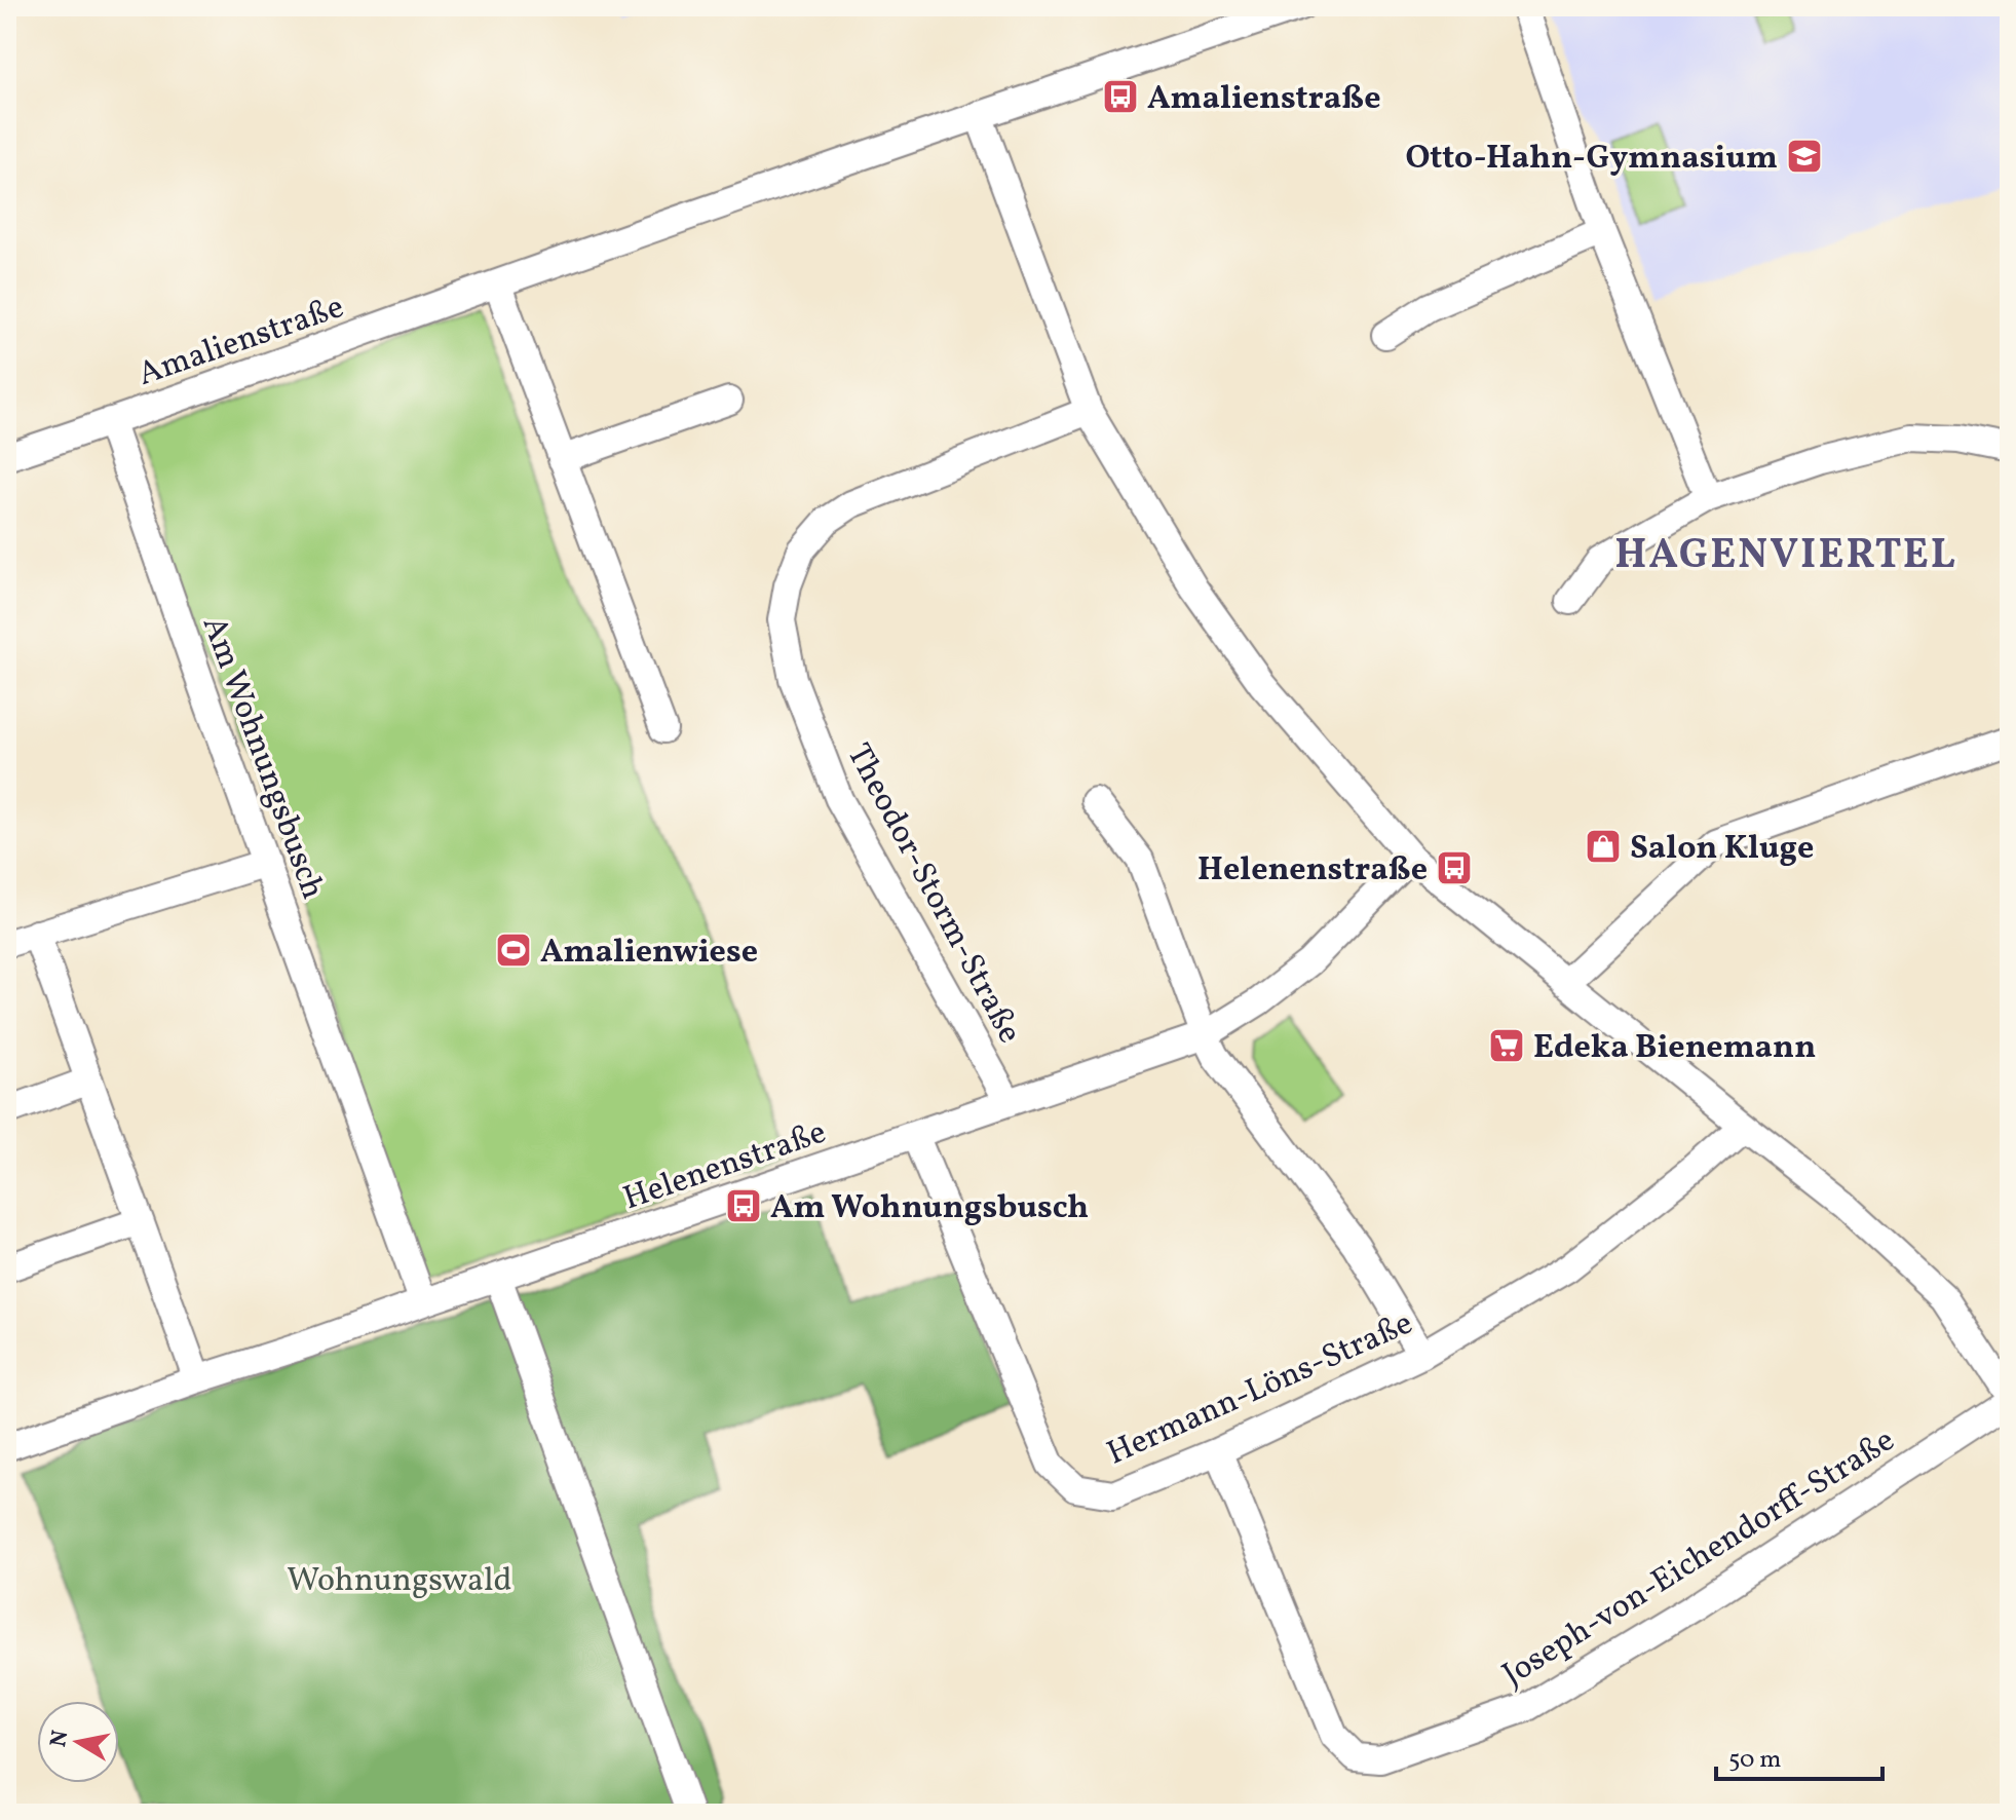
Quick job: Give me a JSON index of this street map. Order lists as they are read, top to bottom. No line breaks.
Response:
{"streets":{"street":["Amalienstraße","Am Wohnungsbusch","Theodor-Storm-Straße","Helenenstraße","Hermann-Löns-Straße","Joseph-von-Eichendorff-Straße"]},"crossings":[["Amalienstraße","Am Wohnungsbusch"],["Am Wohnungsbusch","Helenenstraße"],["Theodor-Storm-Straße","Helenenstraße"],["Helenenstraße","Hermann-Löns-Straße"],["Hermann-Löns-Straße","Joseph-von-Eichendorff-Straße"]],"districts":["HAGENVIERTEL"],"parks":["Wohnungswald"],"places":{"bus stop":["Amalienstraße","Helenenstraße","Am Wohnungsbusch"],"school or university":["Otto-Hahn-Gymnasium"],"shop":["Salon Kluge"],"sports":["Amalienwiese"],"supermarket":["Edeka Bienemann"]},"scale_bar":"50 m","north":"left"}
